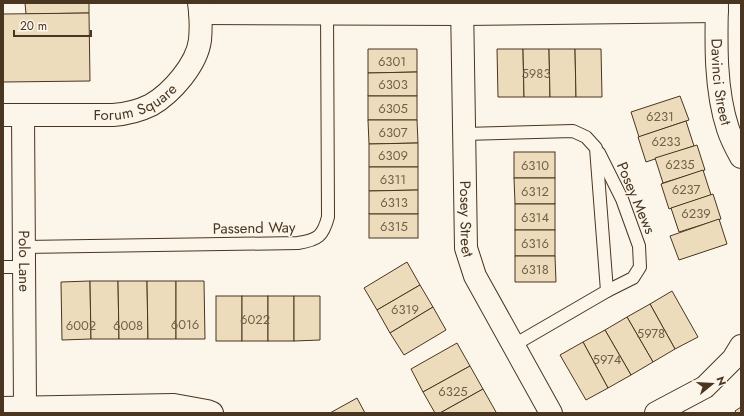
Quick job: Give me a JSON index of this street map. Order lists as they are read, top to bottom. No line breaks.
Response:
{"streets":{"street":["Davinci Street","Forum Square","Posey Street","Polo Lane"],"lane":["Posey Mews","Passend Way"]},"crossings":[["Forum Square","Polo Lane"],["Posey Mews","Posey Street"],["Passend Way","Polo Lane"]],"house_numbers":["6301","5983","6303","6305","6231","6307","6233","6309","6235","6310","6311","6237","6312","6313","6239","6314","6315","6316","6318","6319","6022","6016","6002","6008","5978","5974","6325"],"scale_bar":"20 m","north":"right"}
